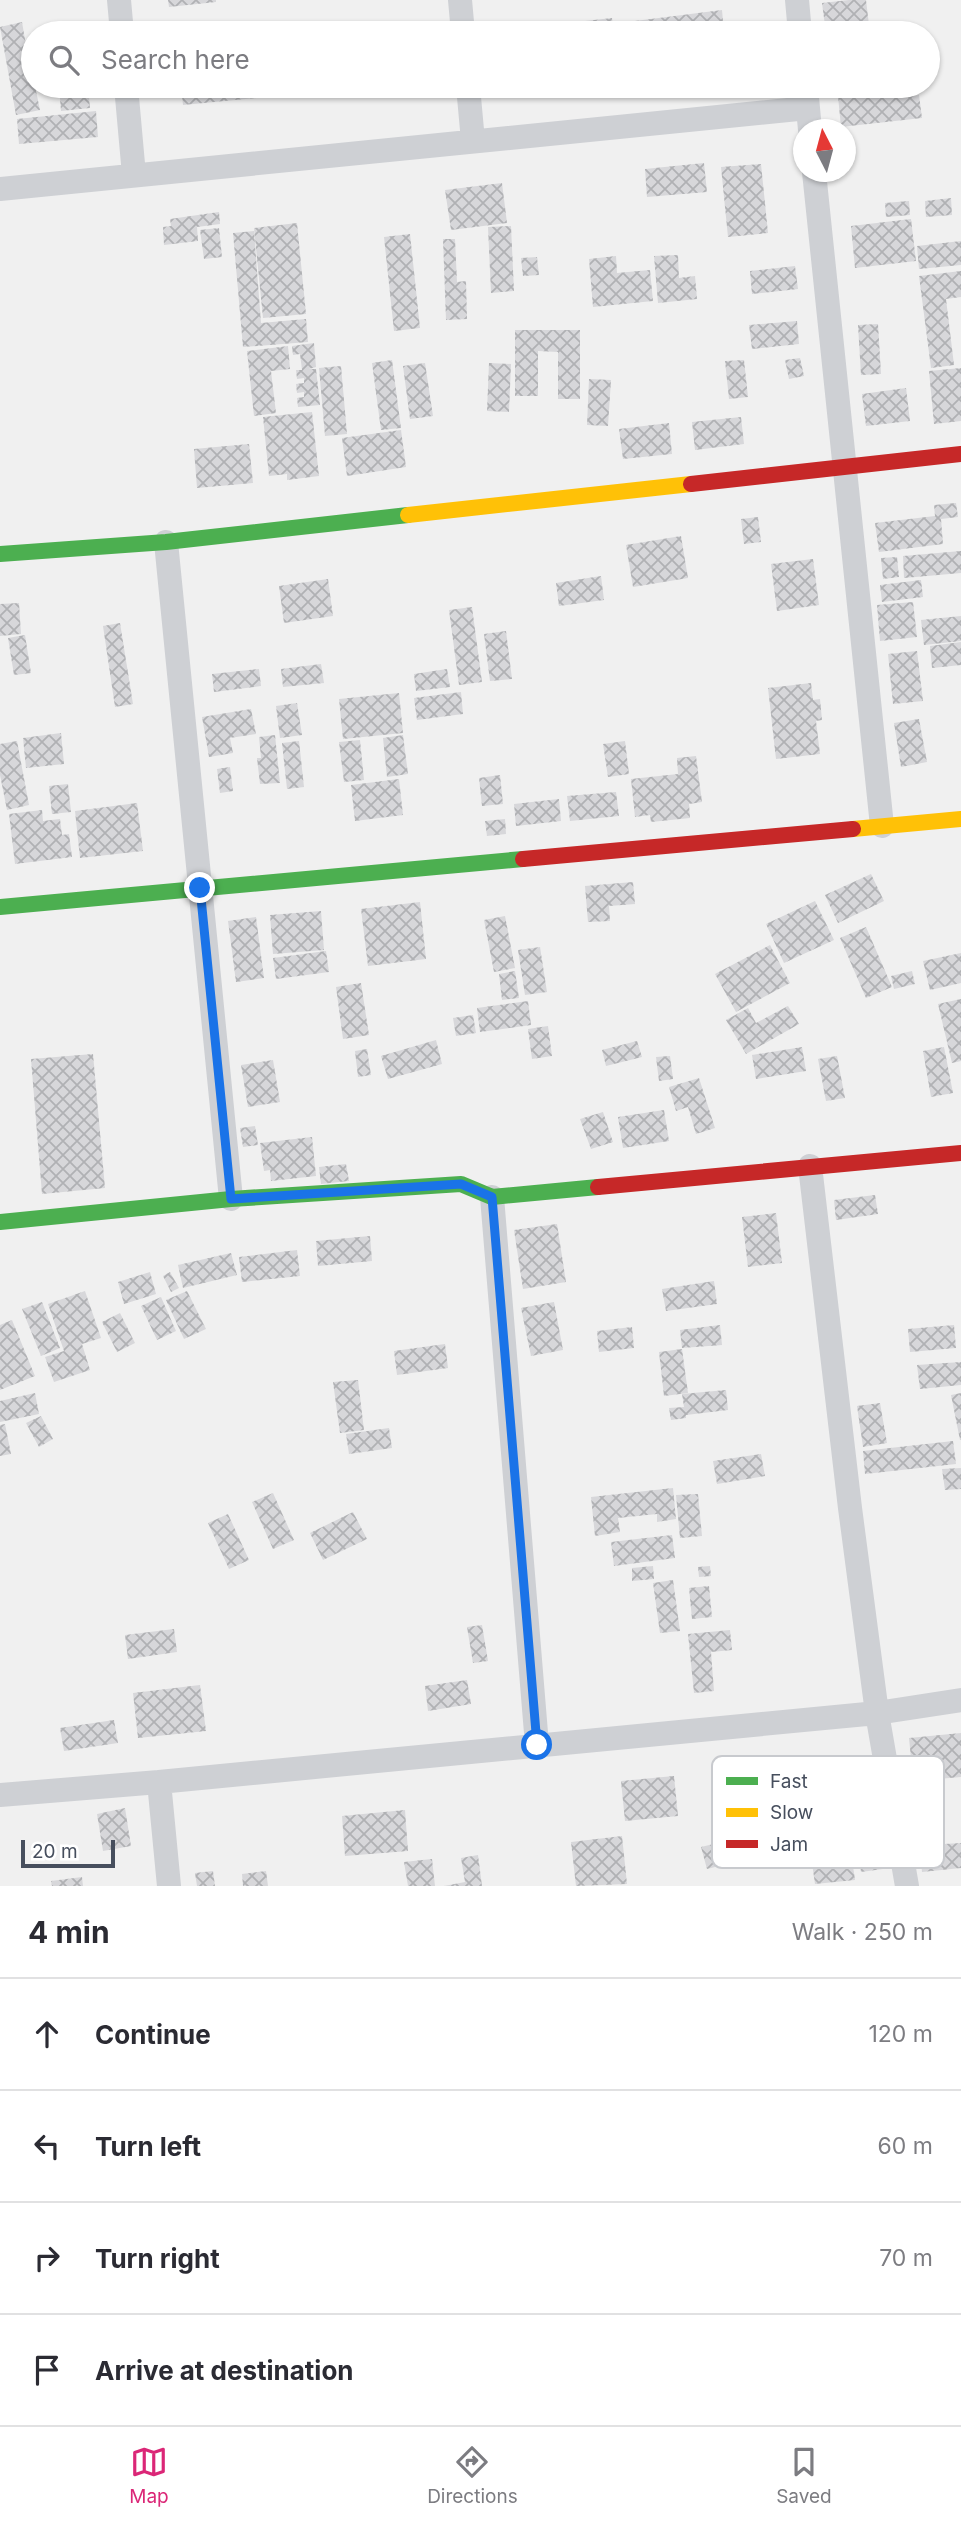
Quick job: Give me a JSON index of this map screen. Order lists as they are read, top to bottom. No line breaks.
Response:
{"legend":["Fast","Slow","Jam"],"scale_bar":"20 m","north":"top","page":{"search":"Search here","scale":"20 m","heading":["4 min","Walk · 250 m"],"list":[["Continue","120 m"],["Turn left","60 m"],["Turn right","70 m"],"Arrive at destination"],"nav":["Map","Directions","Saved"]}}
